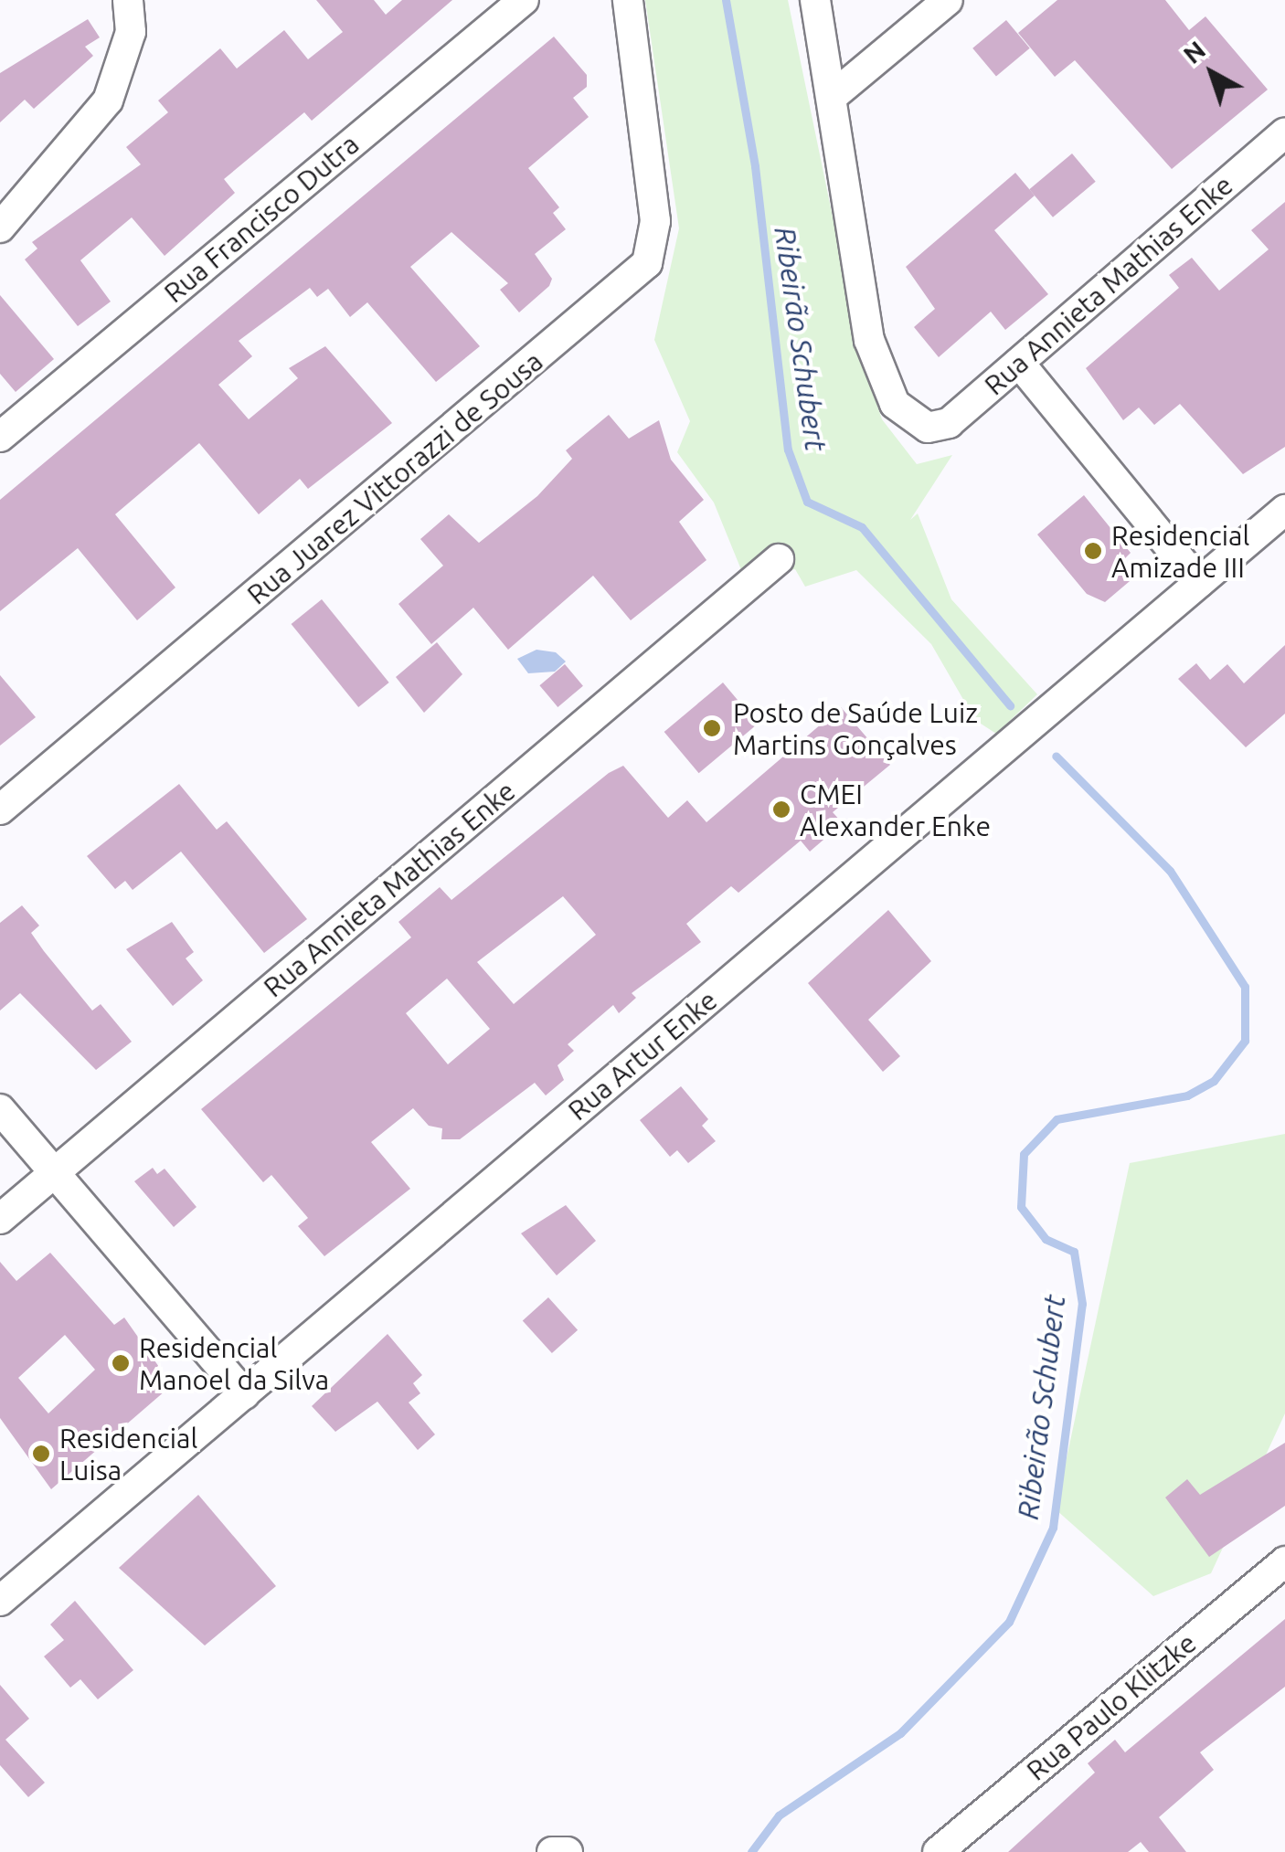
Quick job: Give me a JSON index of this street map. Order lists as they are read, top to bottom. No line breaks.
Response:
{"streets":{"street":["Rua Francisco Dutra","Rua Annieta Mathias Enke","Rua Juarez Vittorazzi de Sousa","Rua Artur Enke","Rua Paulo Klitzke"]},"water":["Ribeirão Schubert"],"places":["Residencial Amizade III","Posto de Saúde Luiz Martins Gonçalves","CMEI Alexander Enke","Residencial Manoel da Silva","Residencial Luisa"],"north":"top left"}
